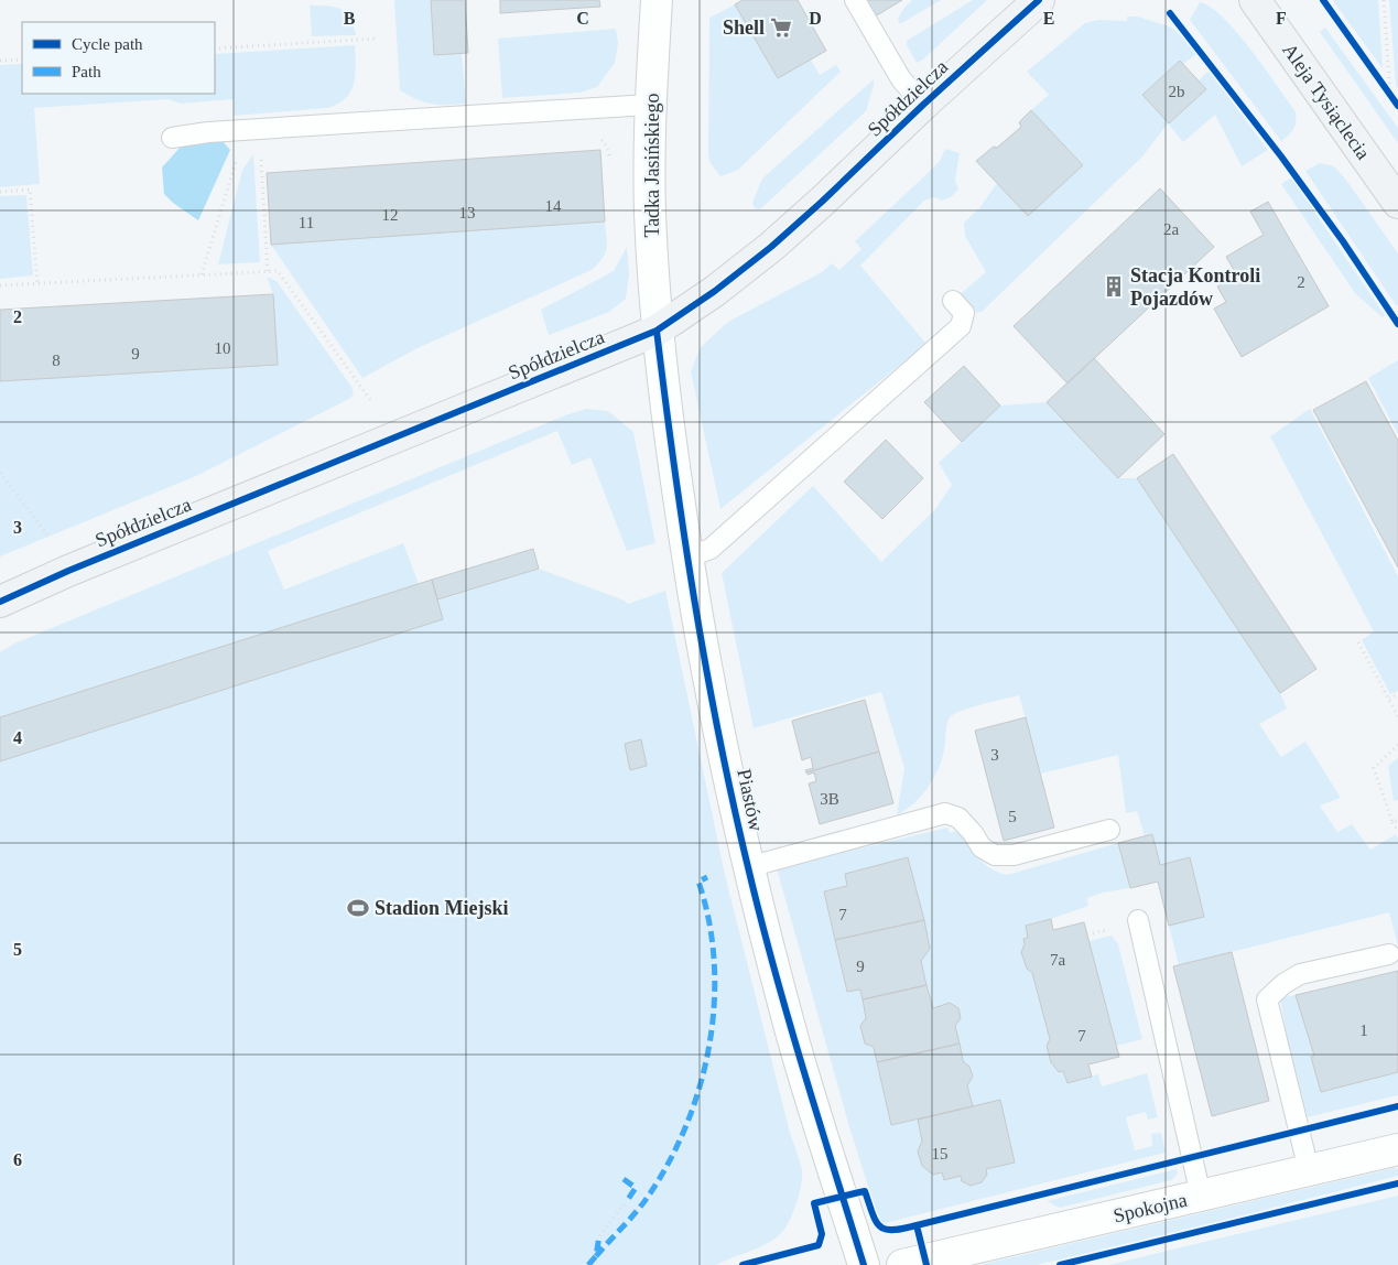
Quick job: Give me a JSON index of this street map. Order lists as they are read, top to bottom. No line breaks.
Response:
{"streets":{"street":["Spółdzielcza","Aleja Tysiąclecia","Tadka Jasińskiego","Piastów","Spokojna"]},"crossings":[["Spółdzielcza","Tadka Jasińskiego"],["Spółdzielcza","Piastów"],["Tadka Jasińskiego","Piastów"]],"places":{"supermarket":["Shell"],"building":["Stacja Kontroli Pojazdów"],"sports":["Stadion Miejski"]},"house_numbers":["2b","14","13","12","11","2a","2","10","9","8","3","3B","5","7","7a","9","1","7","15"],"legend":["Cycle path","Path"],"grid":{"columns":["B","C","D","E","F"],"rows":["2","3","4","5","6"]}}
